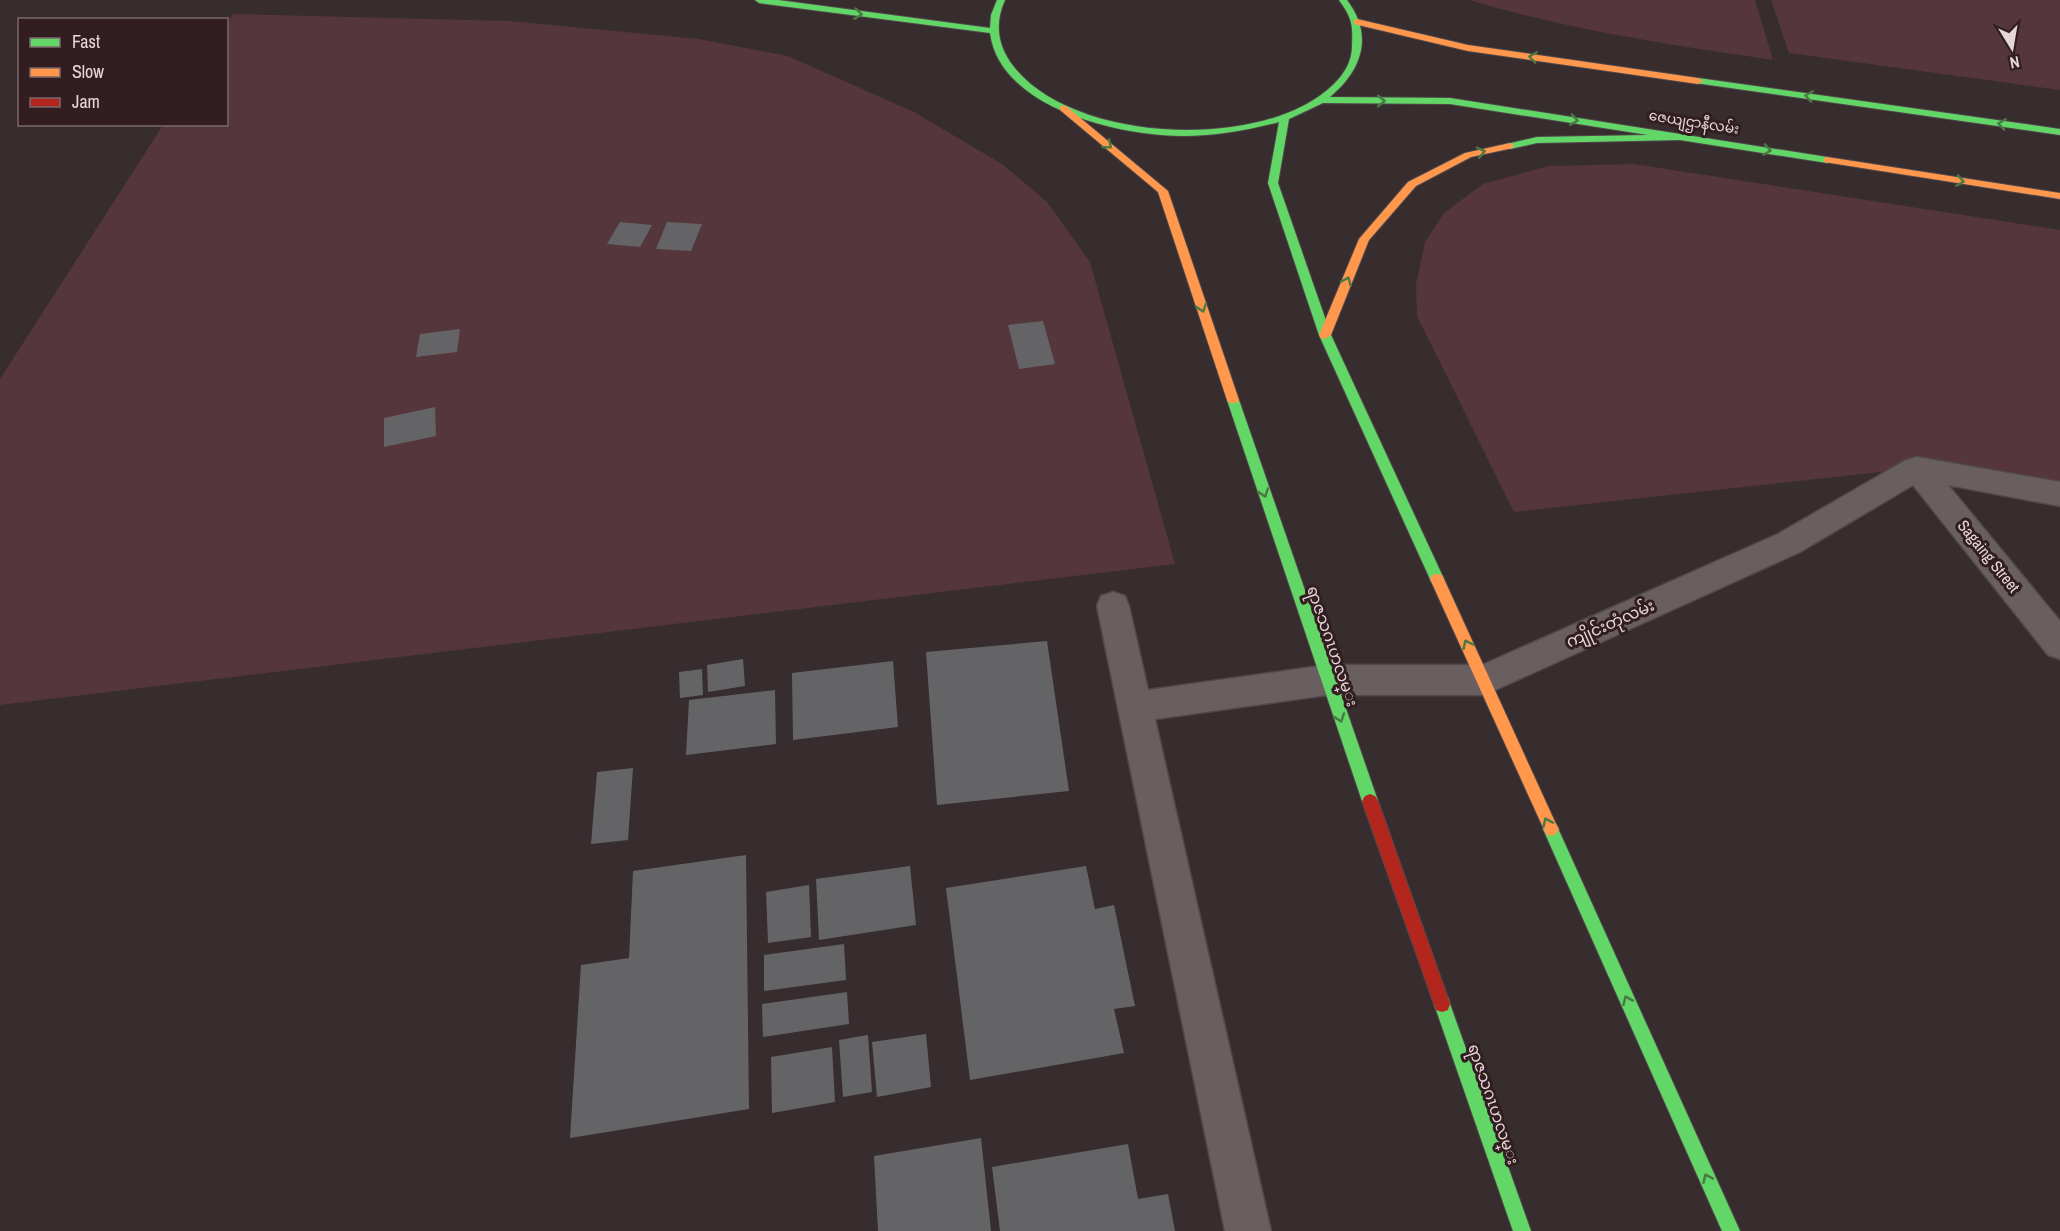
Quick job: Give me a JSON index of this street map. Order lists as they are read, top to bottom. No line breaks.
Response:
{"streets":{"main road":["ဇေယျဌာနီလမ်း","ရာဇသဂၤဟလမ္း"],"street":["Sagaing Street","ကျိုင်းတုံလမ်း"]},"crossings":[["Sagaing Street","ကျိုင်းတုံလမ်း"],["ကျိုင်းတုံလမ်း","ရာဇသဂၤဟလမ္း"]],"one_way":["ရာဇသဂၤဟလမ္း"],"legend":["Fast","Slow","Jam"],"north":"bottom"}
